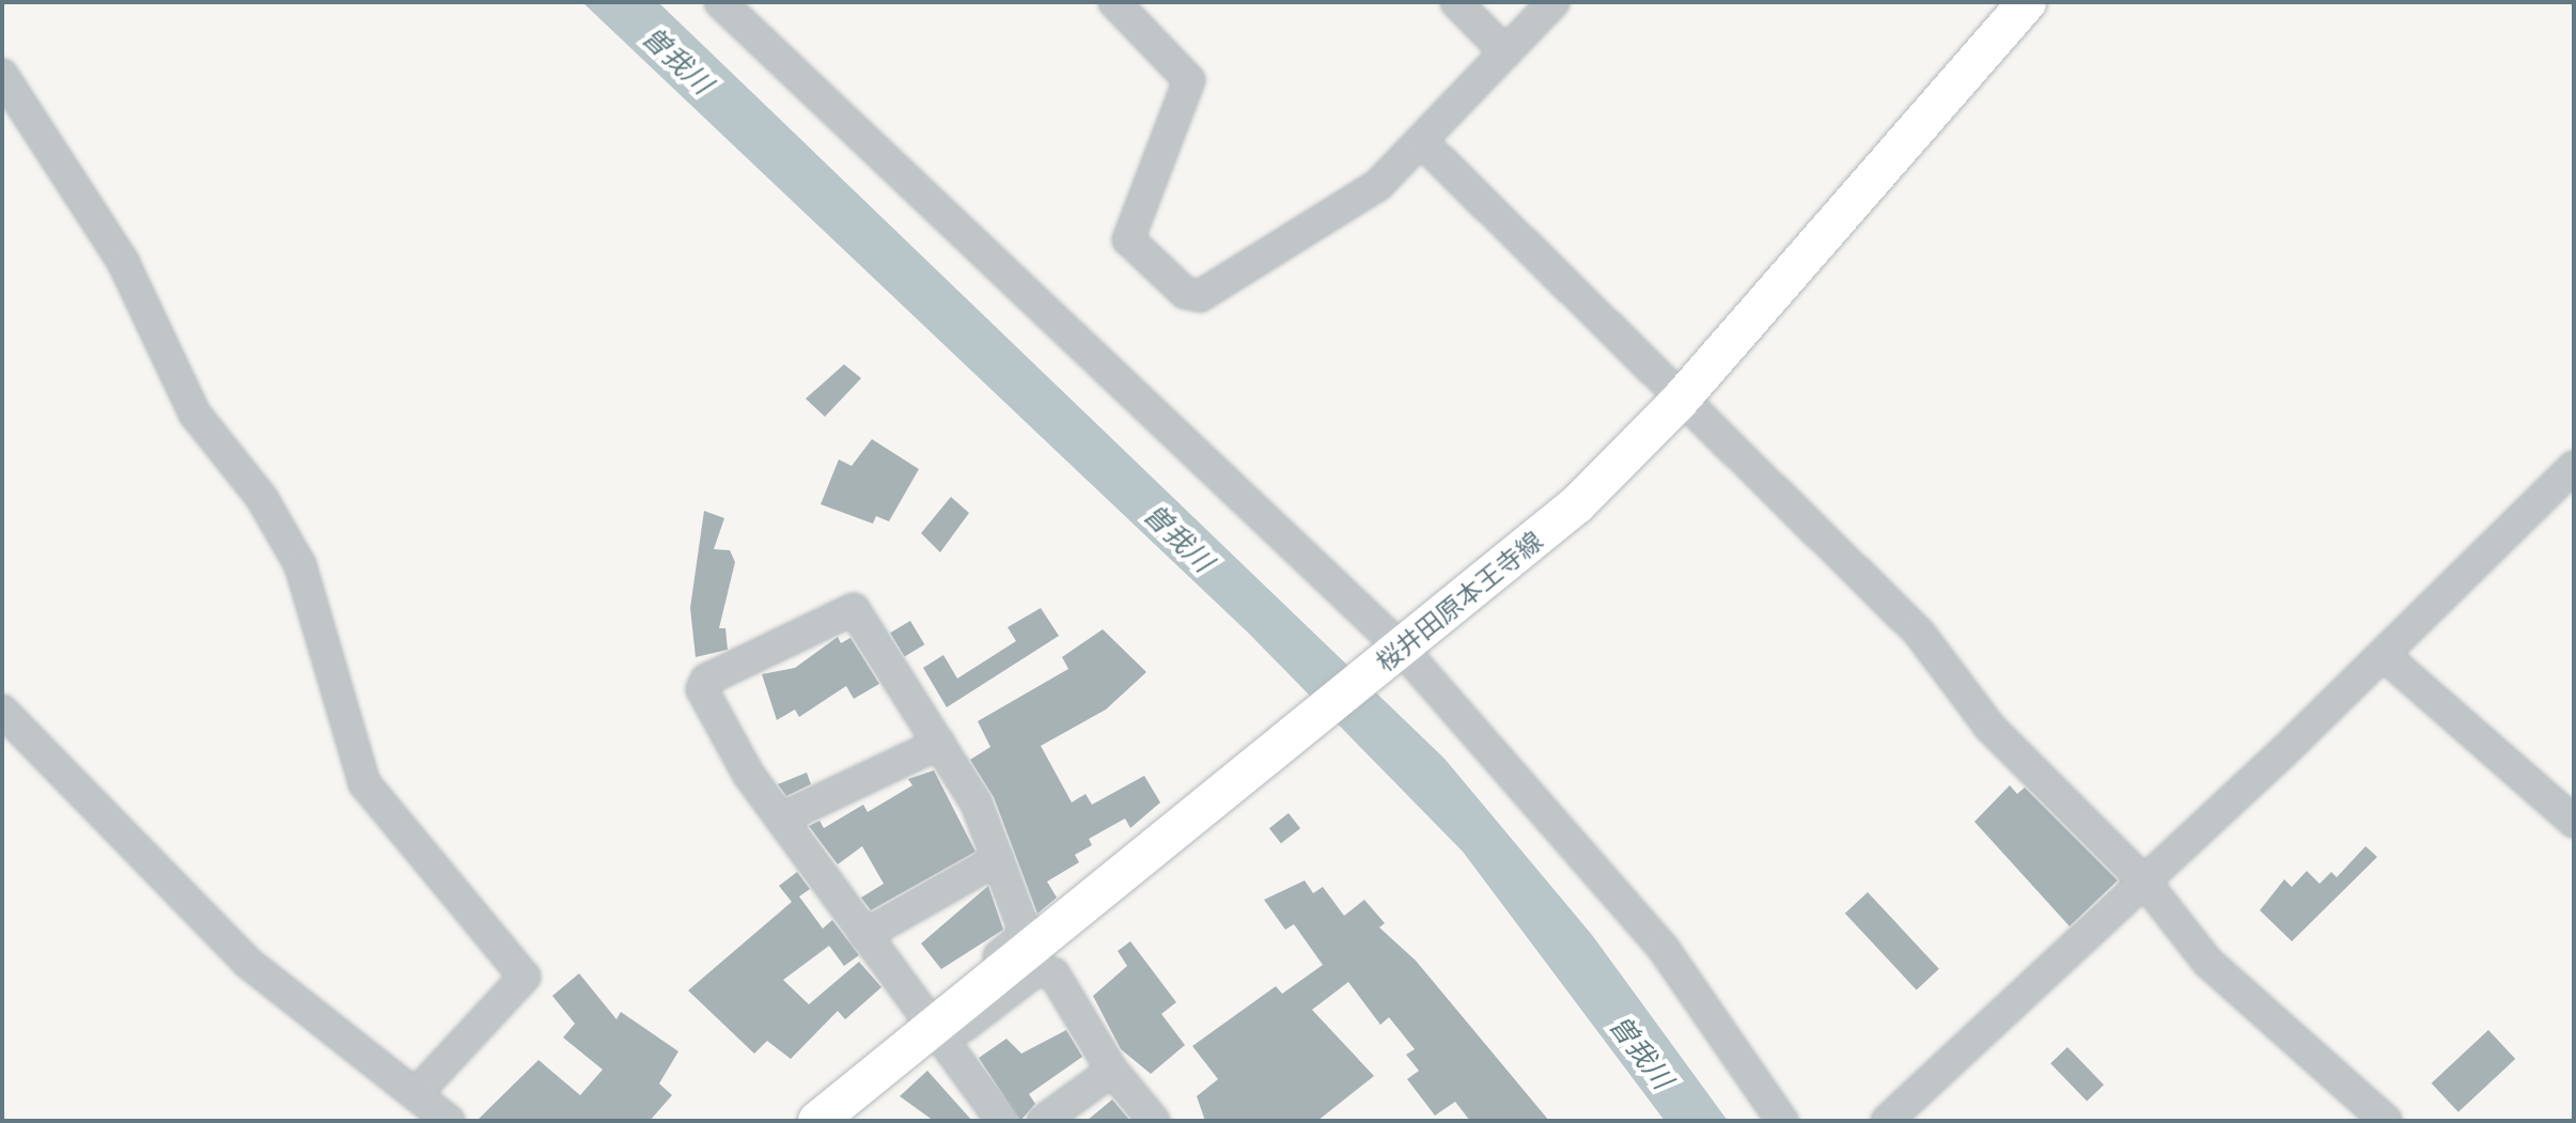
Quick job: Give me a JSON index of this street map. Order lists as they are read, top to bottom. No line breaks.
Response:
{"streets":{"main road":["桜井田原本王寺線"]},"water":["曽我川"]}
